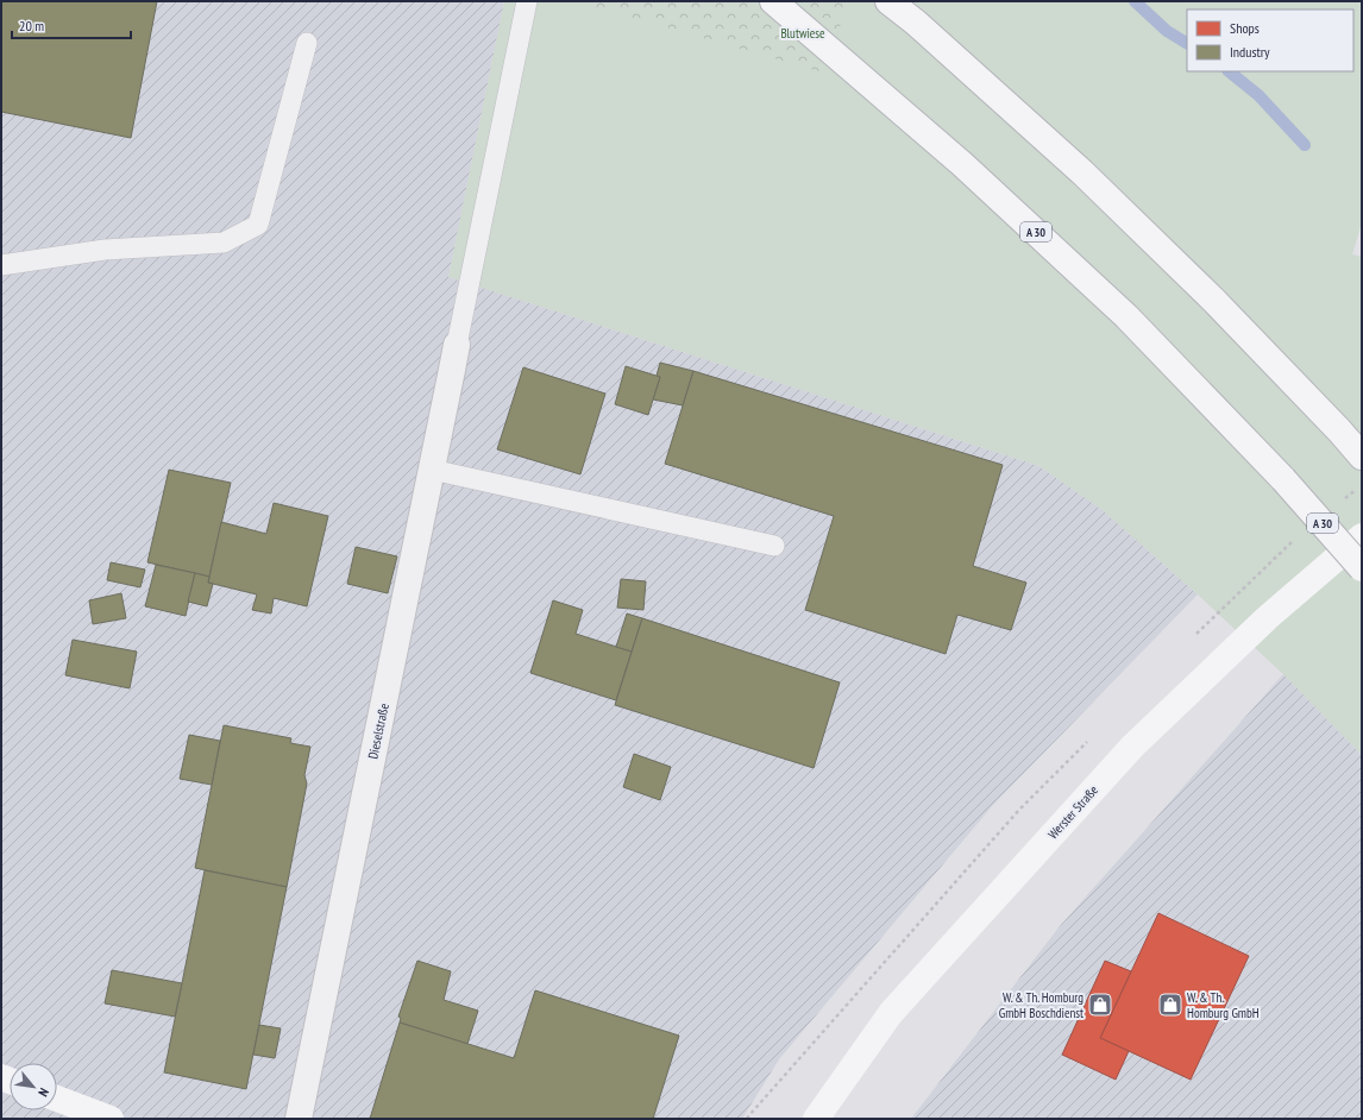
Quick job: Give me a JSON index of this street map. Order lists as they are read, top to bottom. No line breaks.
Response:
{"streets":{"main road":["A 30","Werster Straße"],"street":["Dieselstraße"]},"parks":["Blutwiese"],"places":{"shop":["W. & Th. Homburg GmbH Boschdienst","W. & Th. Homburg GmbH"]},"legend":["Shops","Industry"],"scale_bar":"20 m","north":"bottom right"}
